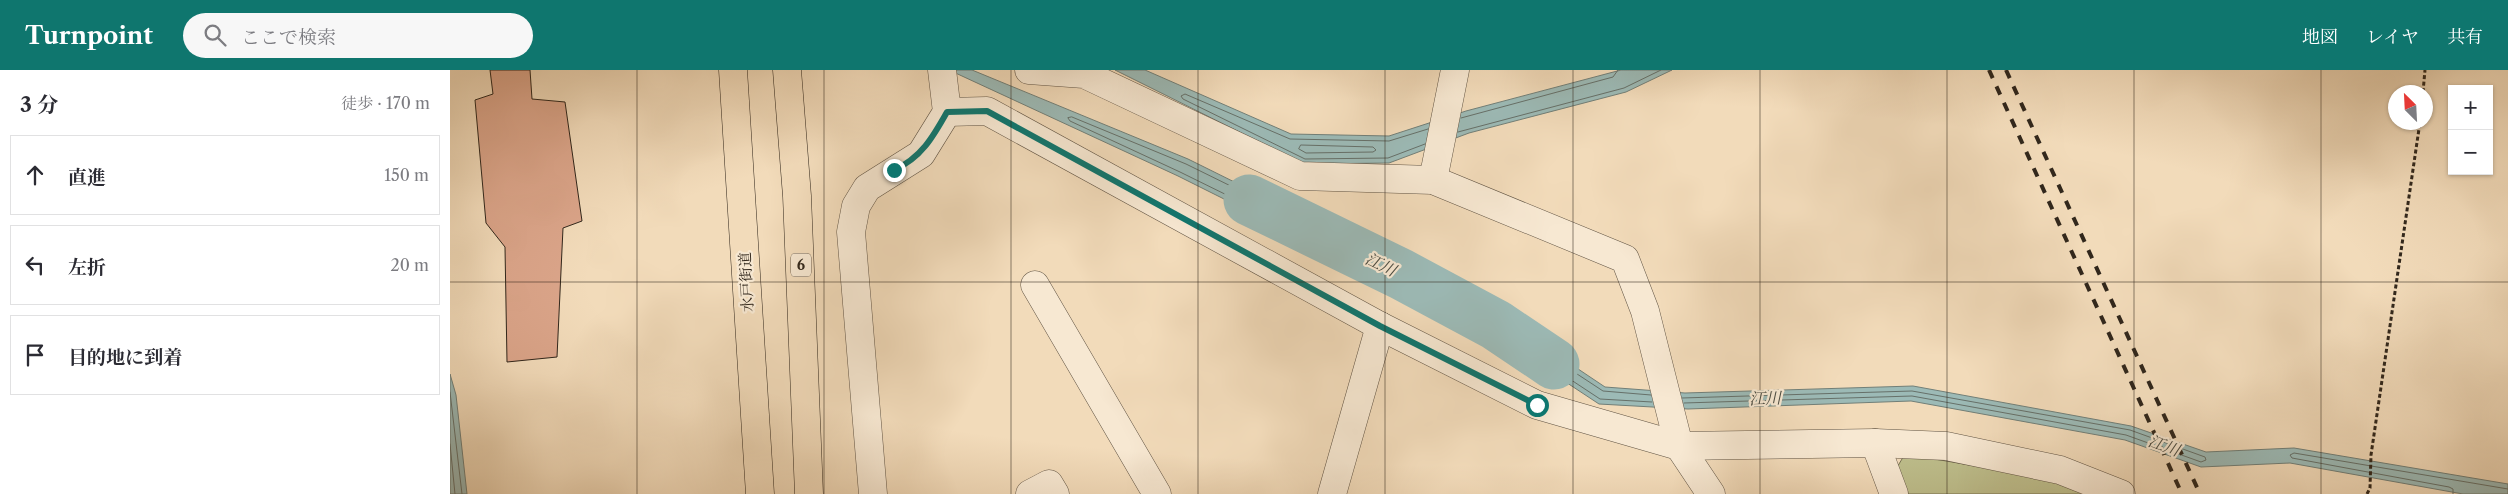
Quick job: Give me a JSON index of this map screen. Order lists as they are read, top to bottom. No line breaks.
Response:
{"streets":{"highway":["6","水戸街道"]},"water":["江川"],"north":"top left","page":{"header":"Turnpoint","search":"ここで検索","nav":["地図","レイヤ","共有"],"heading":["3 分","徒歩 · 170 m"],"map_buttons":["+","−"],"list":[["直進","150 m"],["左折","20 m"],"目的地に到着"]}}
